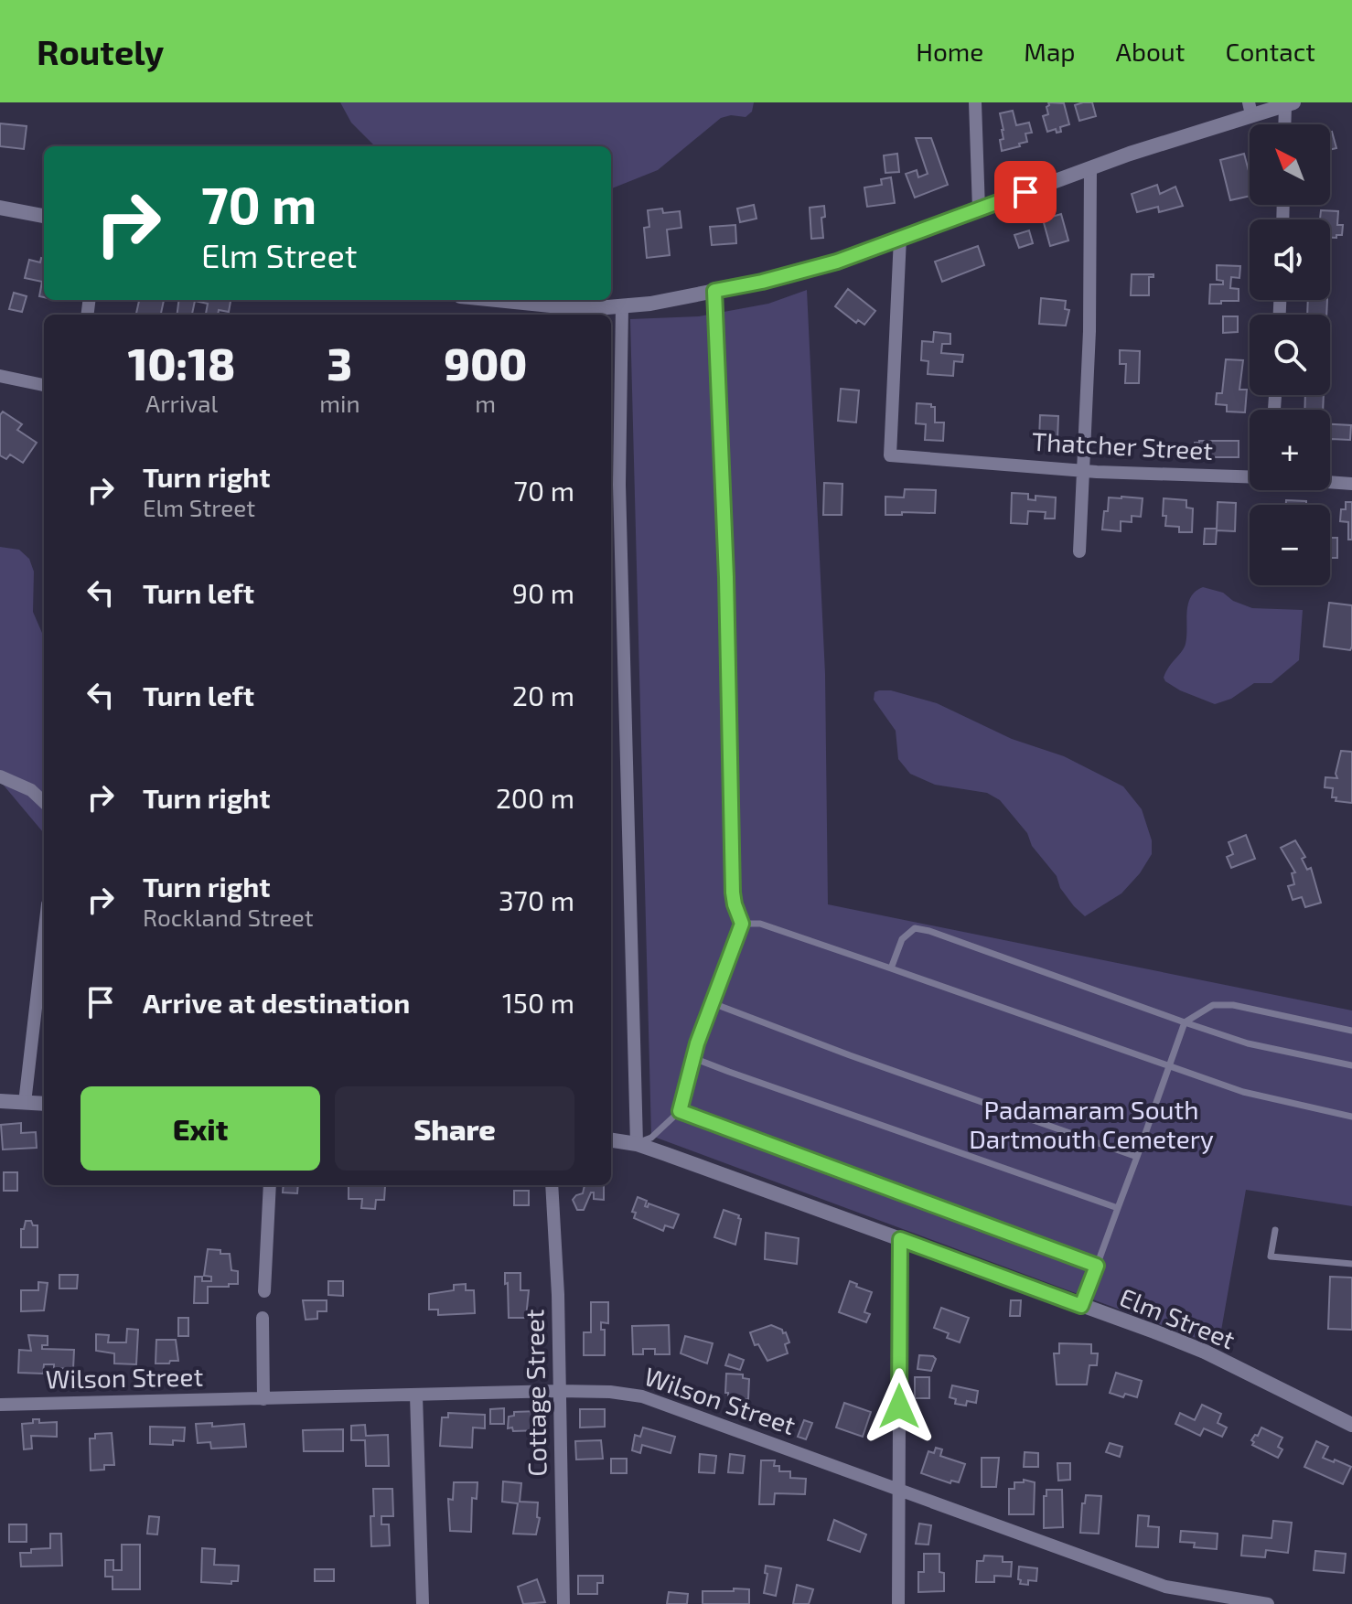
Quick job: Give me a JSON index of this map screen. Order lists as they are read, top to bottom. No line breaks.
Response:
{"streets":{"street":["Thatcher Street","Elm Street","Wilson Street","Cottage Street"]},"crossings":[["Wilson Street","Cottage Street"]],"parks":["Padamaram South Dartmouth Cemetery"],"north":"top left","page":{"header":"Routely","nav":["Home","Map","About","Contact"],"map_buttons":["+","−"],"turn":["70 m","Elm Street"],"eta":["10:18","Arrival","3","min","900","m"],"list":[{"name":"Turn right","note":"Elm Street","value":"70 m"},{"name":"Turn left","value":"90 m"},{"name":"Turn left","value":"20 m"},{"name":"Turn right","value":"200 m"},{"name":"Turn right","note":"Rockland Street","value":"370 m"},{"name":"Arrive at destination","value":"150 m"}],"buttons":["Exit","Share"]}}
